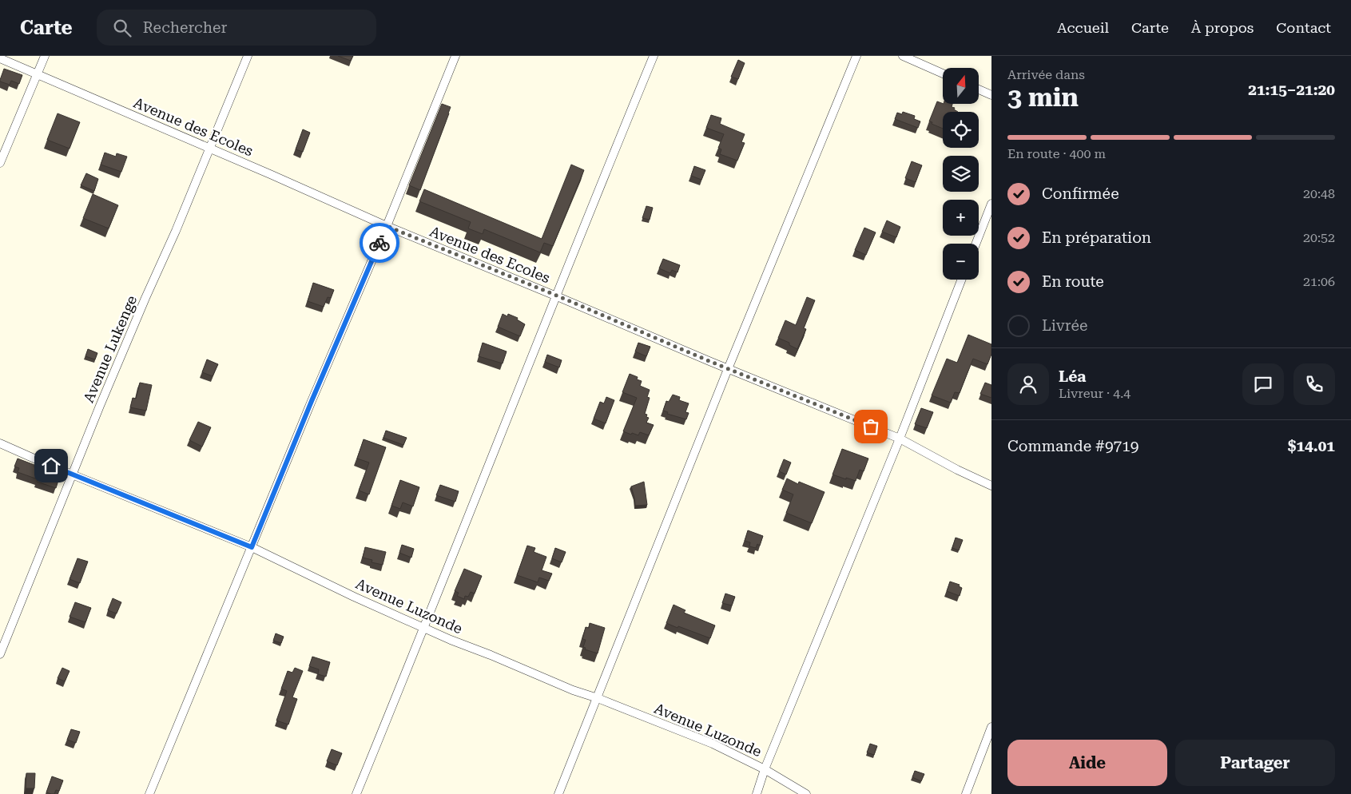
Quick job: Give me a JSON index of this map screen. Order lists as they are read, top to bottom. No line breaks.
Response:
{"streets":{"street":["Avenue des Ecoles","Avenue Lukenge","Avenue Luzonde"]},"crossings":[["Avenue des Ecoles","Avenue Lukenge"],["Avenue Lukenge","Avenue Luzonde"]],"north":"top","page":{"header":"Carte","search":"Rechercher","nav":["Accueil","Carte","À propos","Contact"],"heading":["3 min","Arrivée dans","21:15–21:20"],"panel":["Léa","Livreur · 4.4","Commande #9719","$14.01"],"map_buttons":["+","−"],"bar":"En route · 400 m","list":[["Confirmée","20:48"],["En préparation","20:52"],["En route","21:06"],"Livrée"],"buttons":["Aide","Partager"]}}
